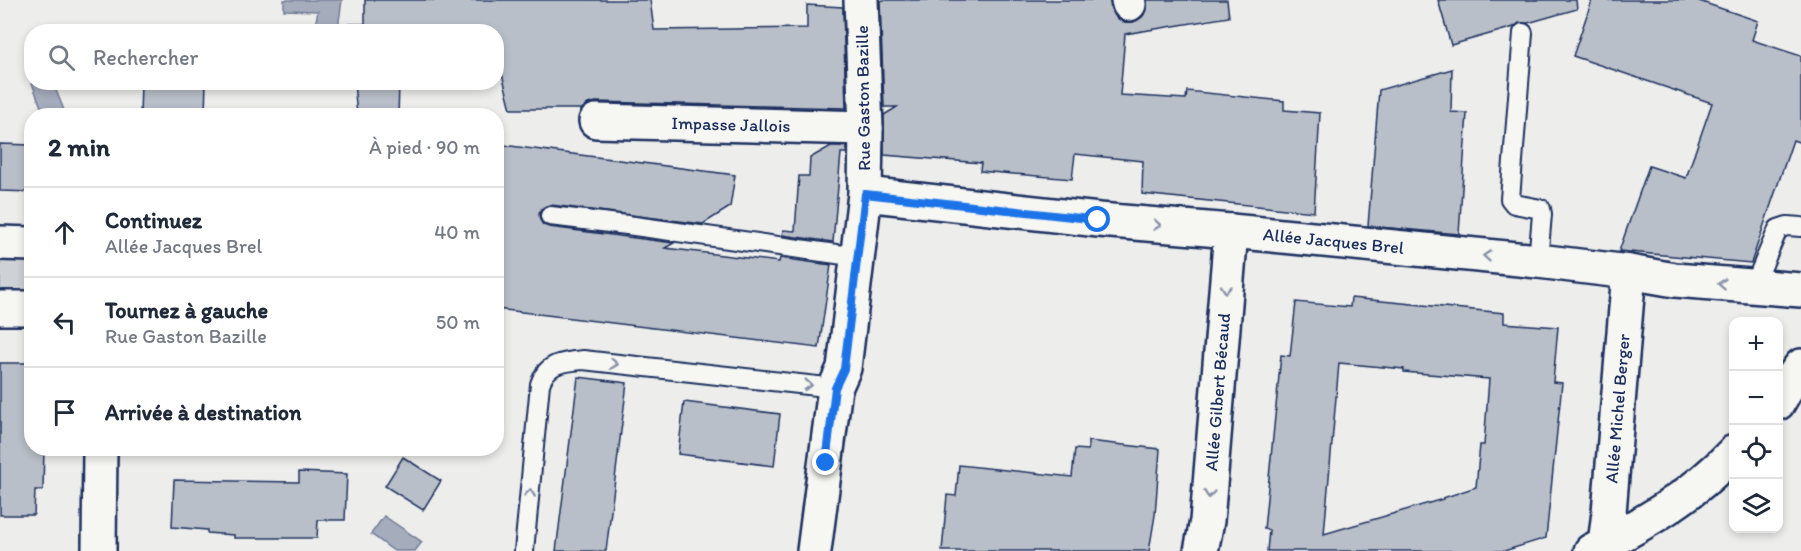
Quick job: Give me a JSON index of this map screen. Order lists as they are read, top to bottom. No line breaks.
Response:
{"streets":{"street":["Rue Gaston Bazille","Impasse Jallois","Allée Jacques Brel","Allée Gilbert Bécaud","Allée Michel Berger"]},"crossings":[["Rue Gaston Bazille","Impasse Jallois"],["Rue Gaston Bazille","Allée Jacques Brel"],["Allée Jacques Brel","Allée Gilbert Bécaud"],["Allée Jacques Brel","Allée Michel Berger"]],"one_way":["Allée Gilbert Bécaud"],"page":{"search":"Rechercher","heading":["2 min","À pied · 90 m"],"list":[["Continuez","Allée Jacques Brel","40 m"],["Tournez à gauche","Rue Gaston Bazille","50 m"],"Arrivée à destination"],"map_buttons":["+","−"]}}
